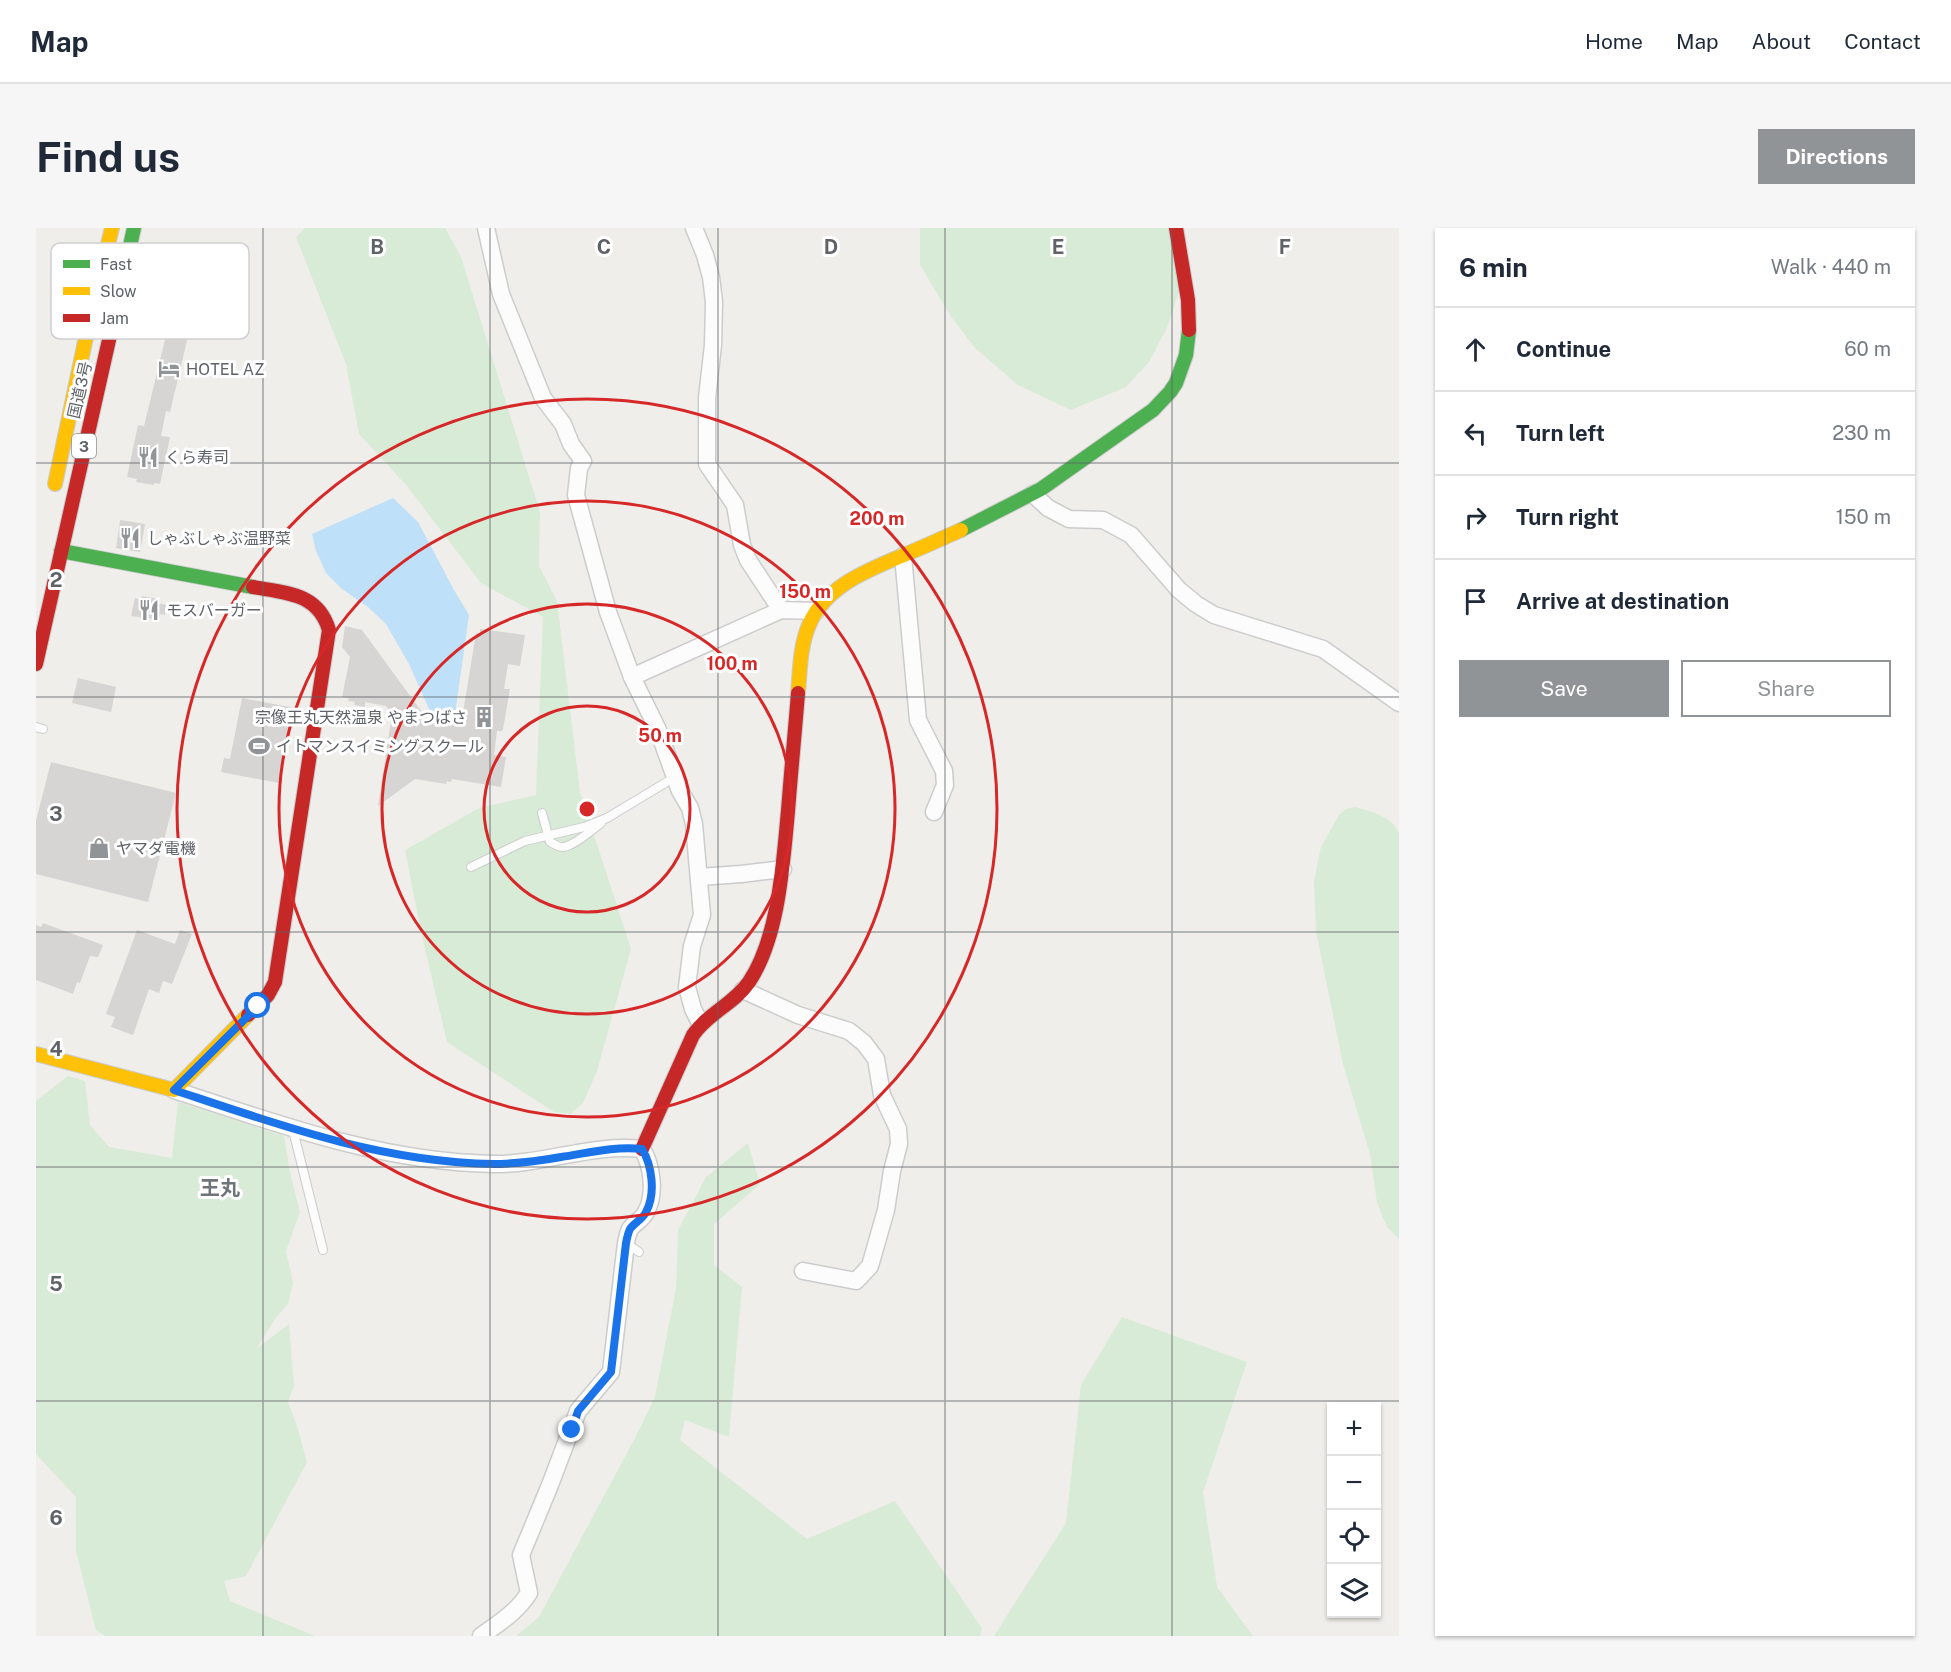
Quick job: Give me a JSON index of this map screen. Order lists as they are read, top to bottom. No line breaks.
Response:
{"streets":{"main road":["国道3号","3"]},"districts":["王丸"],"places":{"hotel":["HOTEL AZ"],"restaurant":["くら寿司","しゃぶしゃぶ温野菜","モスバーガー"],"building":["宗像王丸天然温泉 やまつばさ"],"sports":["イトマンスイミングスクール"],"shop":["ヤマダ電機"]},"legend":["Fast","Slow","Jam"],"page":{"header":"Map","nav":["Home","Map","About","Contact"],"buttons":["Directions",["Save","Share"]],"title":"Find us","heading":["6 min","Walk · 440 m"],"list":[["Continue","60 m"],["Turn left","230 m"],["Turn right","150 m"],"Arrive at destination"],"map_buttons":["+","−"]},"grid":{"columns":["B","C","D","E","F"],"rows":["2","3","4","5","6"]},"rings":["200 m","150 m","100 m","50 m"]}
